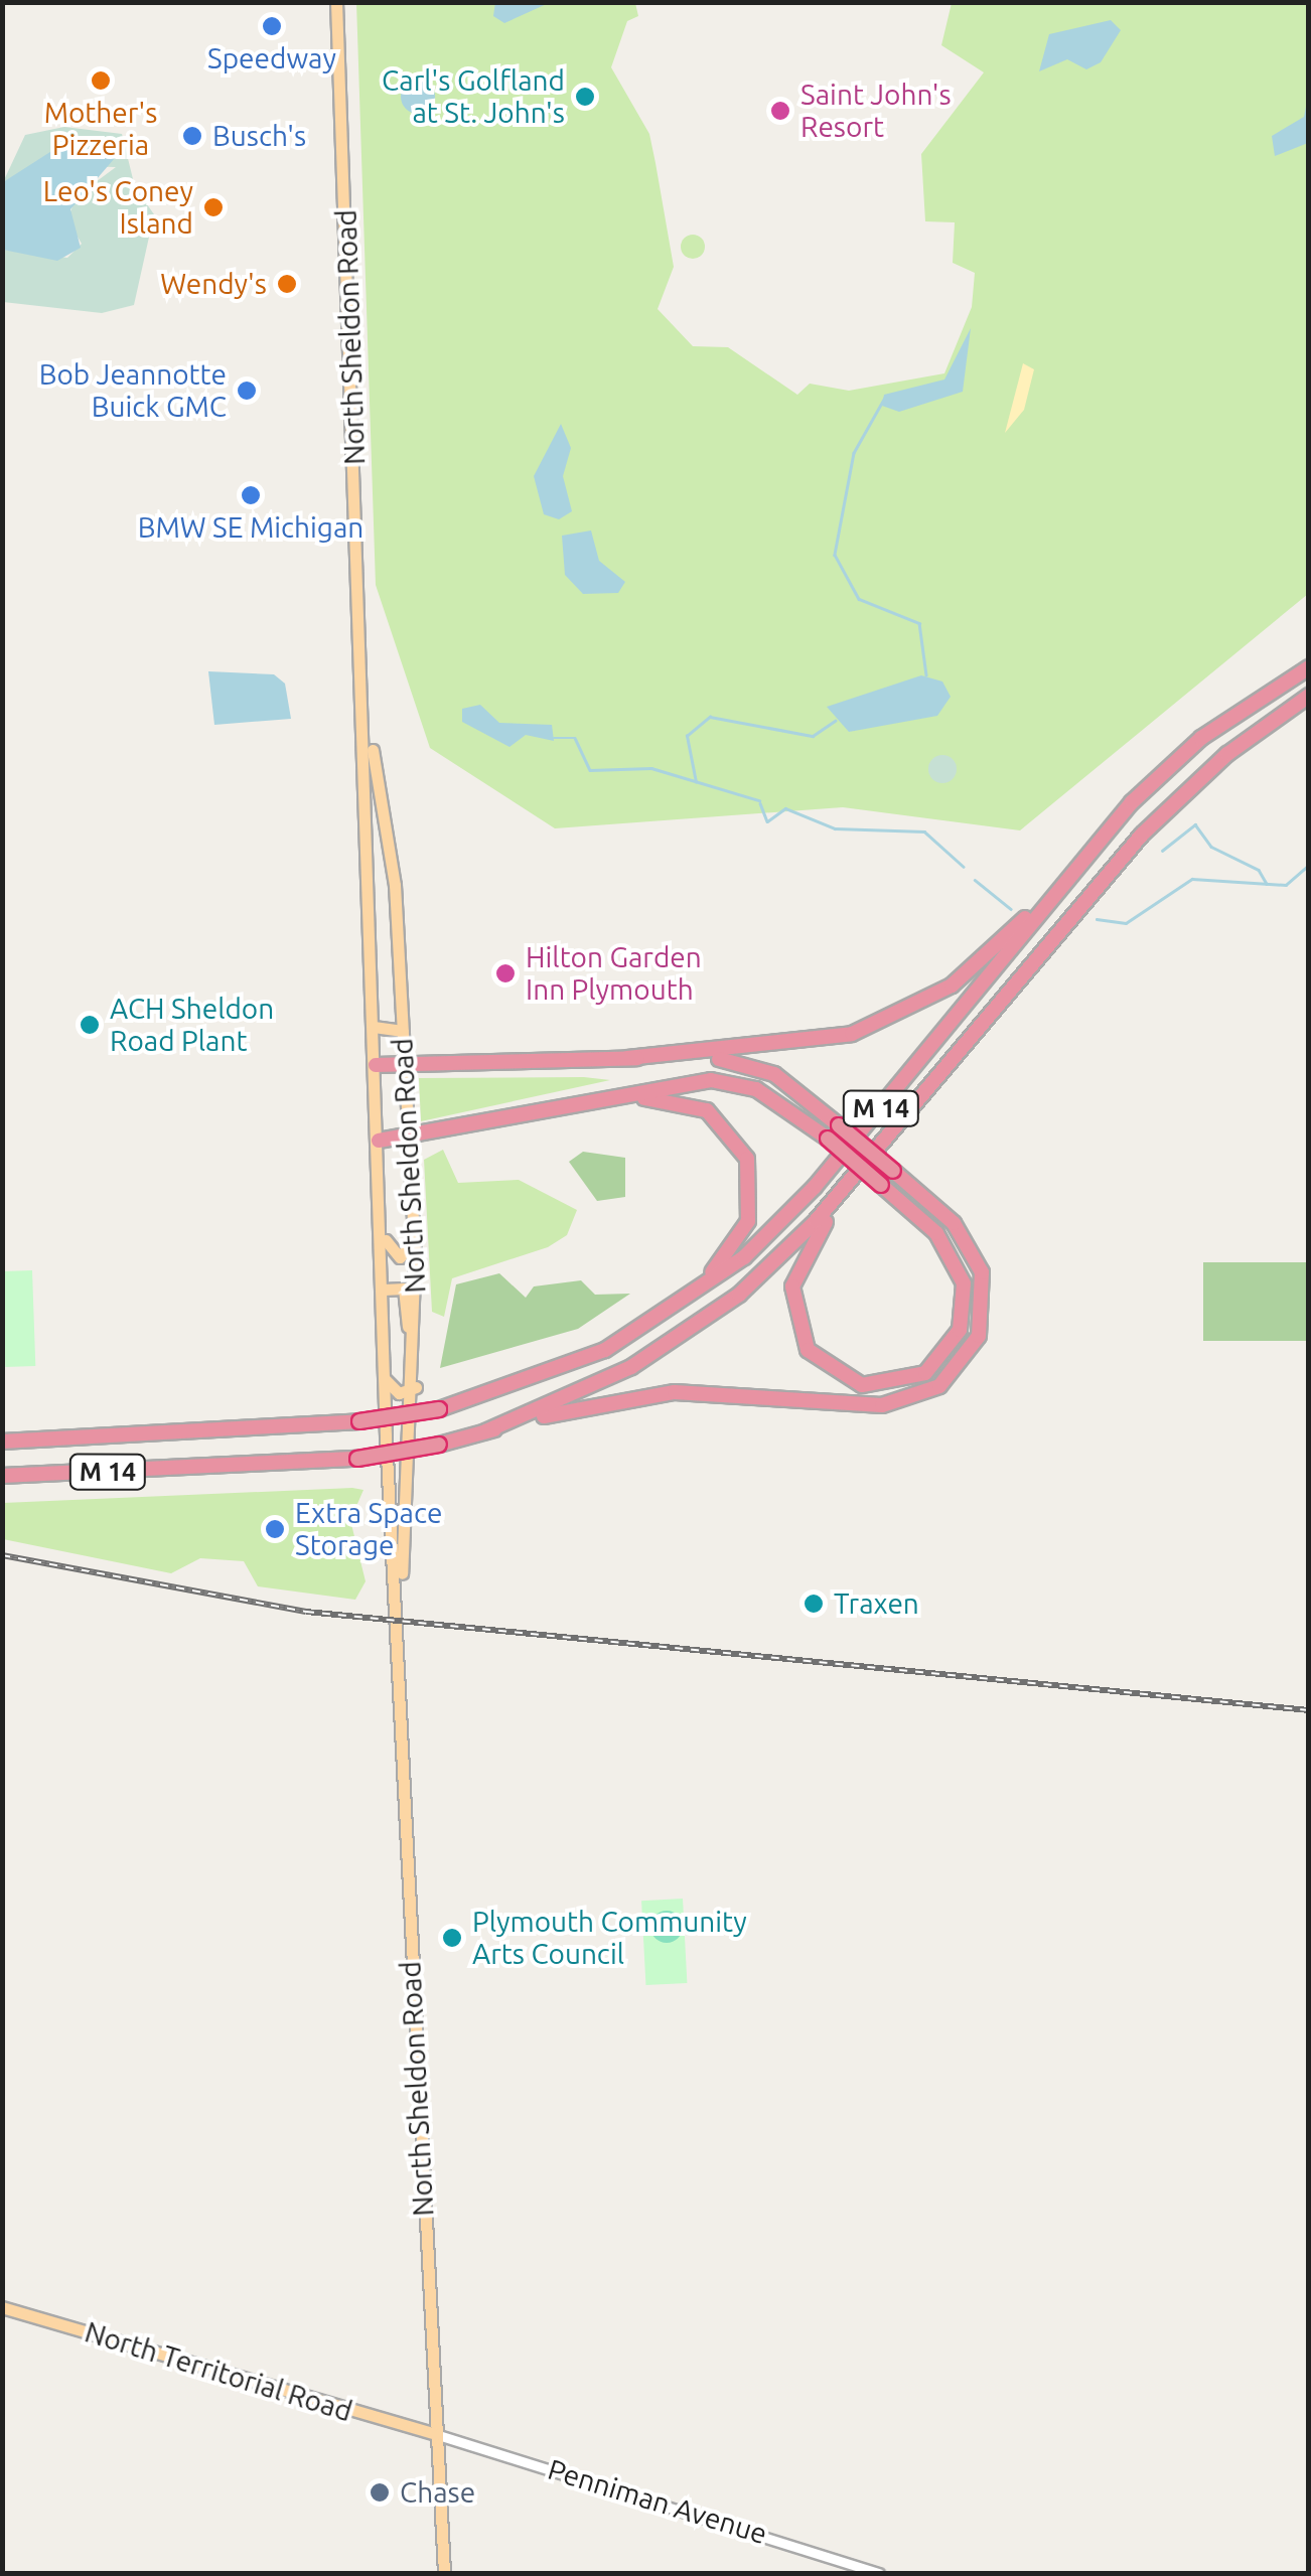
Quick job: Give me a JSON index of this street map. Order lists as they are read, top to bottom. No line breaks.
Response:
{"streets":{"highway":["M 14"],"main road":["North Sheldon Road","North Territorial Road"],"street":["Penniman Avenue"]},"crossings":[["North Sheldon Road","North Territorial Road"],["North Sheldon Road","Penniman Avenue"],["North Territorial Road","Penniman Avenue"]],"places":["Speedway","Mother's Pizzeria","Carl's Golfland at St. John's","Saint John's Resort","Busch's","Leo's Coney Island","Wendy's","Bob Jeannotte Buick GMC","BMW SE Michigan","Hilton Garden Inn Plymouth","ACH Sheldon Road Plant","Extra Space Storage","Traxen","Plymouth Community Arts Council","Chase"]}
